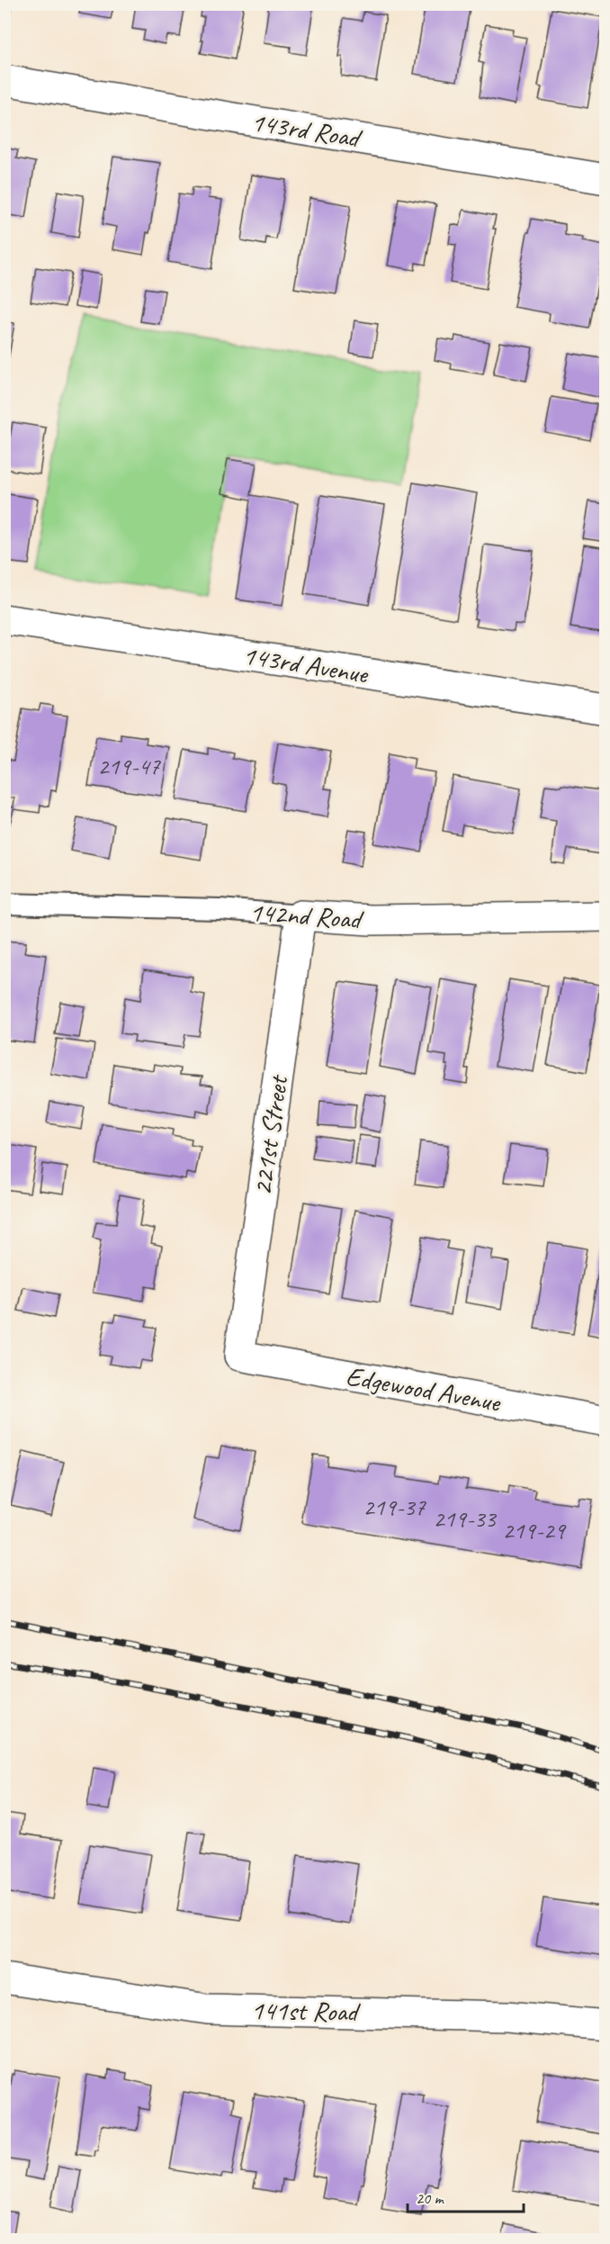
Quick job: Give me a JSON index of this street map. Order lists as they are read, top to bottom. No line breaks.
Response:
{"streets":{"street":["143rd Road","143rd Avenue","142nd Road","221st Street","Edgewood Avenue","141st Road"]},"crossings":[["142nd Road","221st Street"],["221st Street","Edgewood Avenue"]],"house_numbers":["219-47","219-37","219-33","219-29"],"scale_bar":"20 m"}
